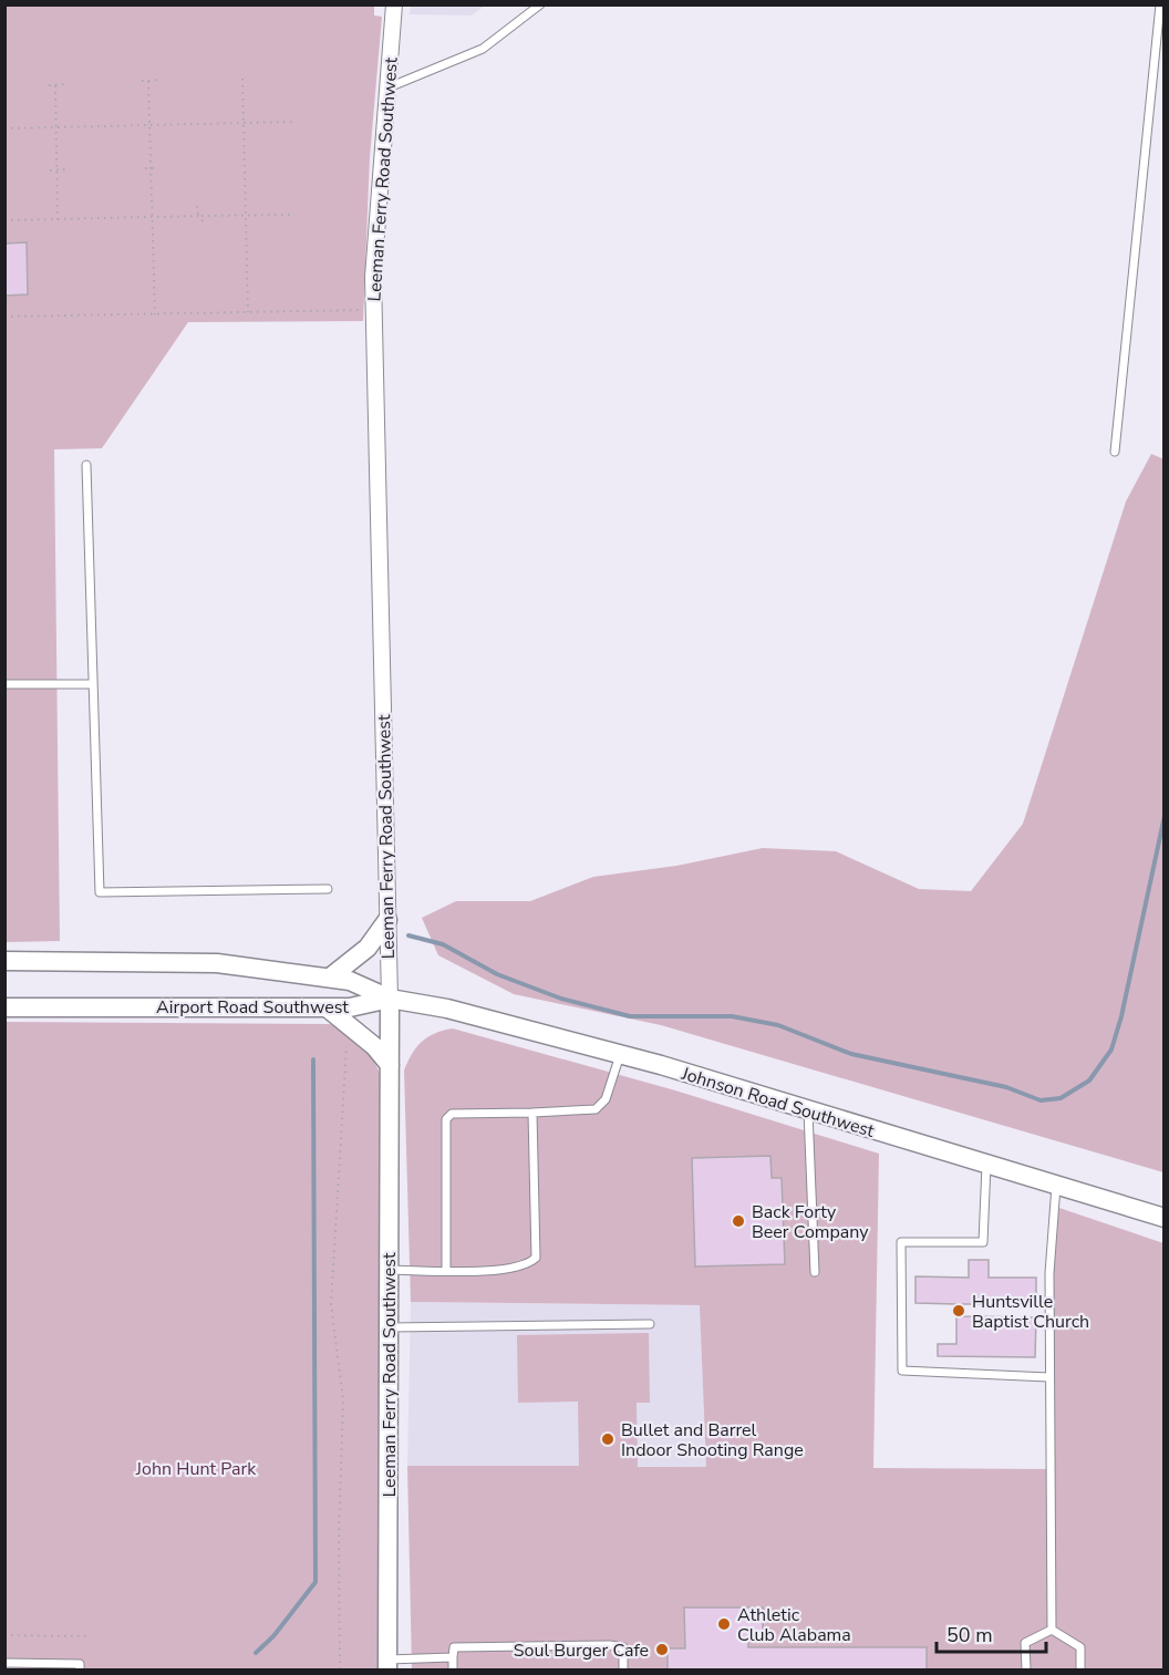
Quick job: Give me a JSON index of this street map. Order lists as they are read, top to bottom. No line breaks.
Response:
{"streets":{"street":["Leeman Ferry Road Southwest","Airport Road Southwest","Johnson Road Southwest"]},"crossings":[["Leeman Ferry Road Southwest","Airport Road Southwest"],["Leeman Ferry Road Southwest","Johnson Road Southwest"],["Airport Road Southwest","Johnson Road Southwest"]],"parks":["John Hunt Park"],"places":["Back Forty Beer Company","Huntsville Baptist Church","Bullet and Barrel Indoor Shooting Range","Athletic Club Alabama","Soul Burger Cafe"],"scale_bar":"50 m"}
